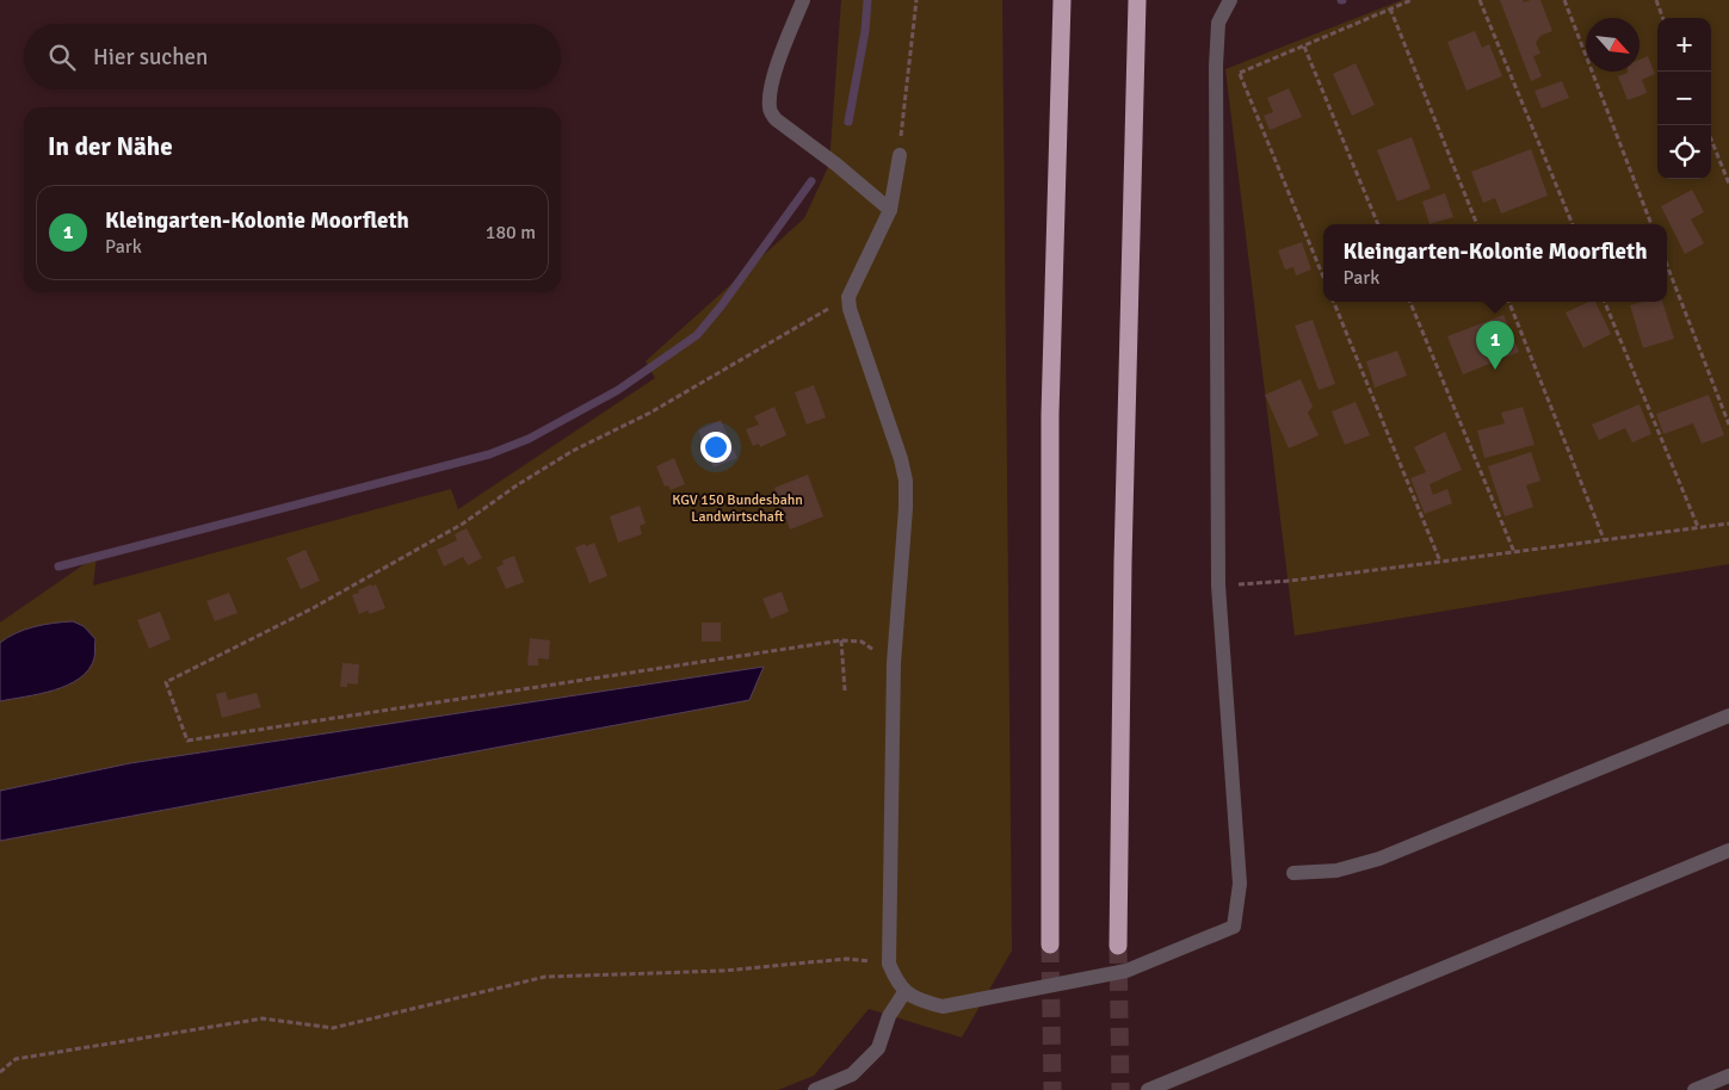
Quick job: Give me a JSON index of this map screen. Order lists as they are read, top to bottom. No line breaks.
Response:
{"parks":["KGV 150 Bundesbahn Landwirtschaft"],"north":"bottom right","page":{"map_buttons":["+","−"],"search":"Hier suchen","heading":"In der Nähe","list":[{"mark":"1","name":"Kleingarten-Kolonie Moorfleth","note":"Park","value":"180 m"}],"popup":["Kleingarten-Kolonie Moorfleth","Park"],"pins":"1"}}
